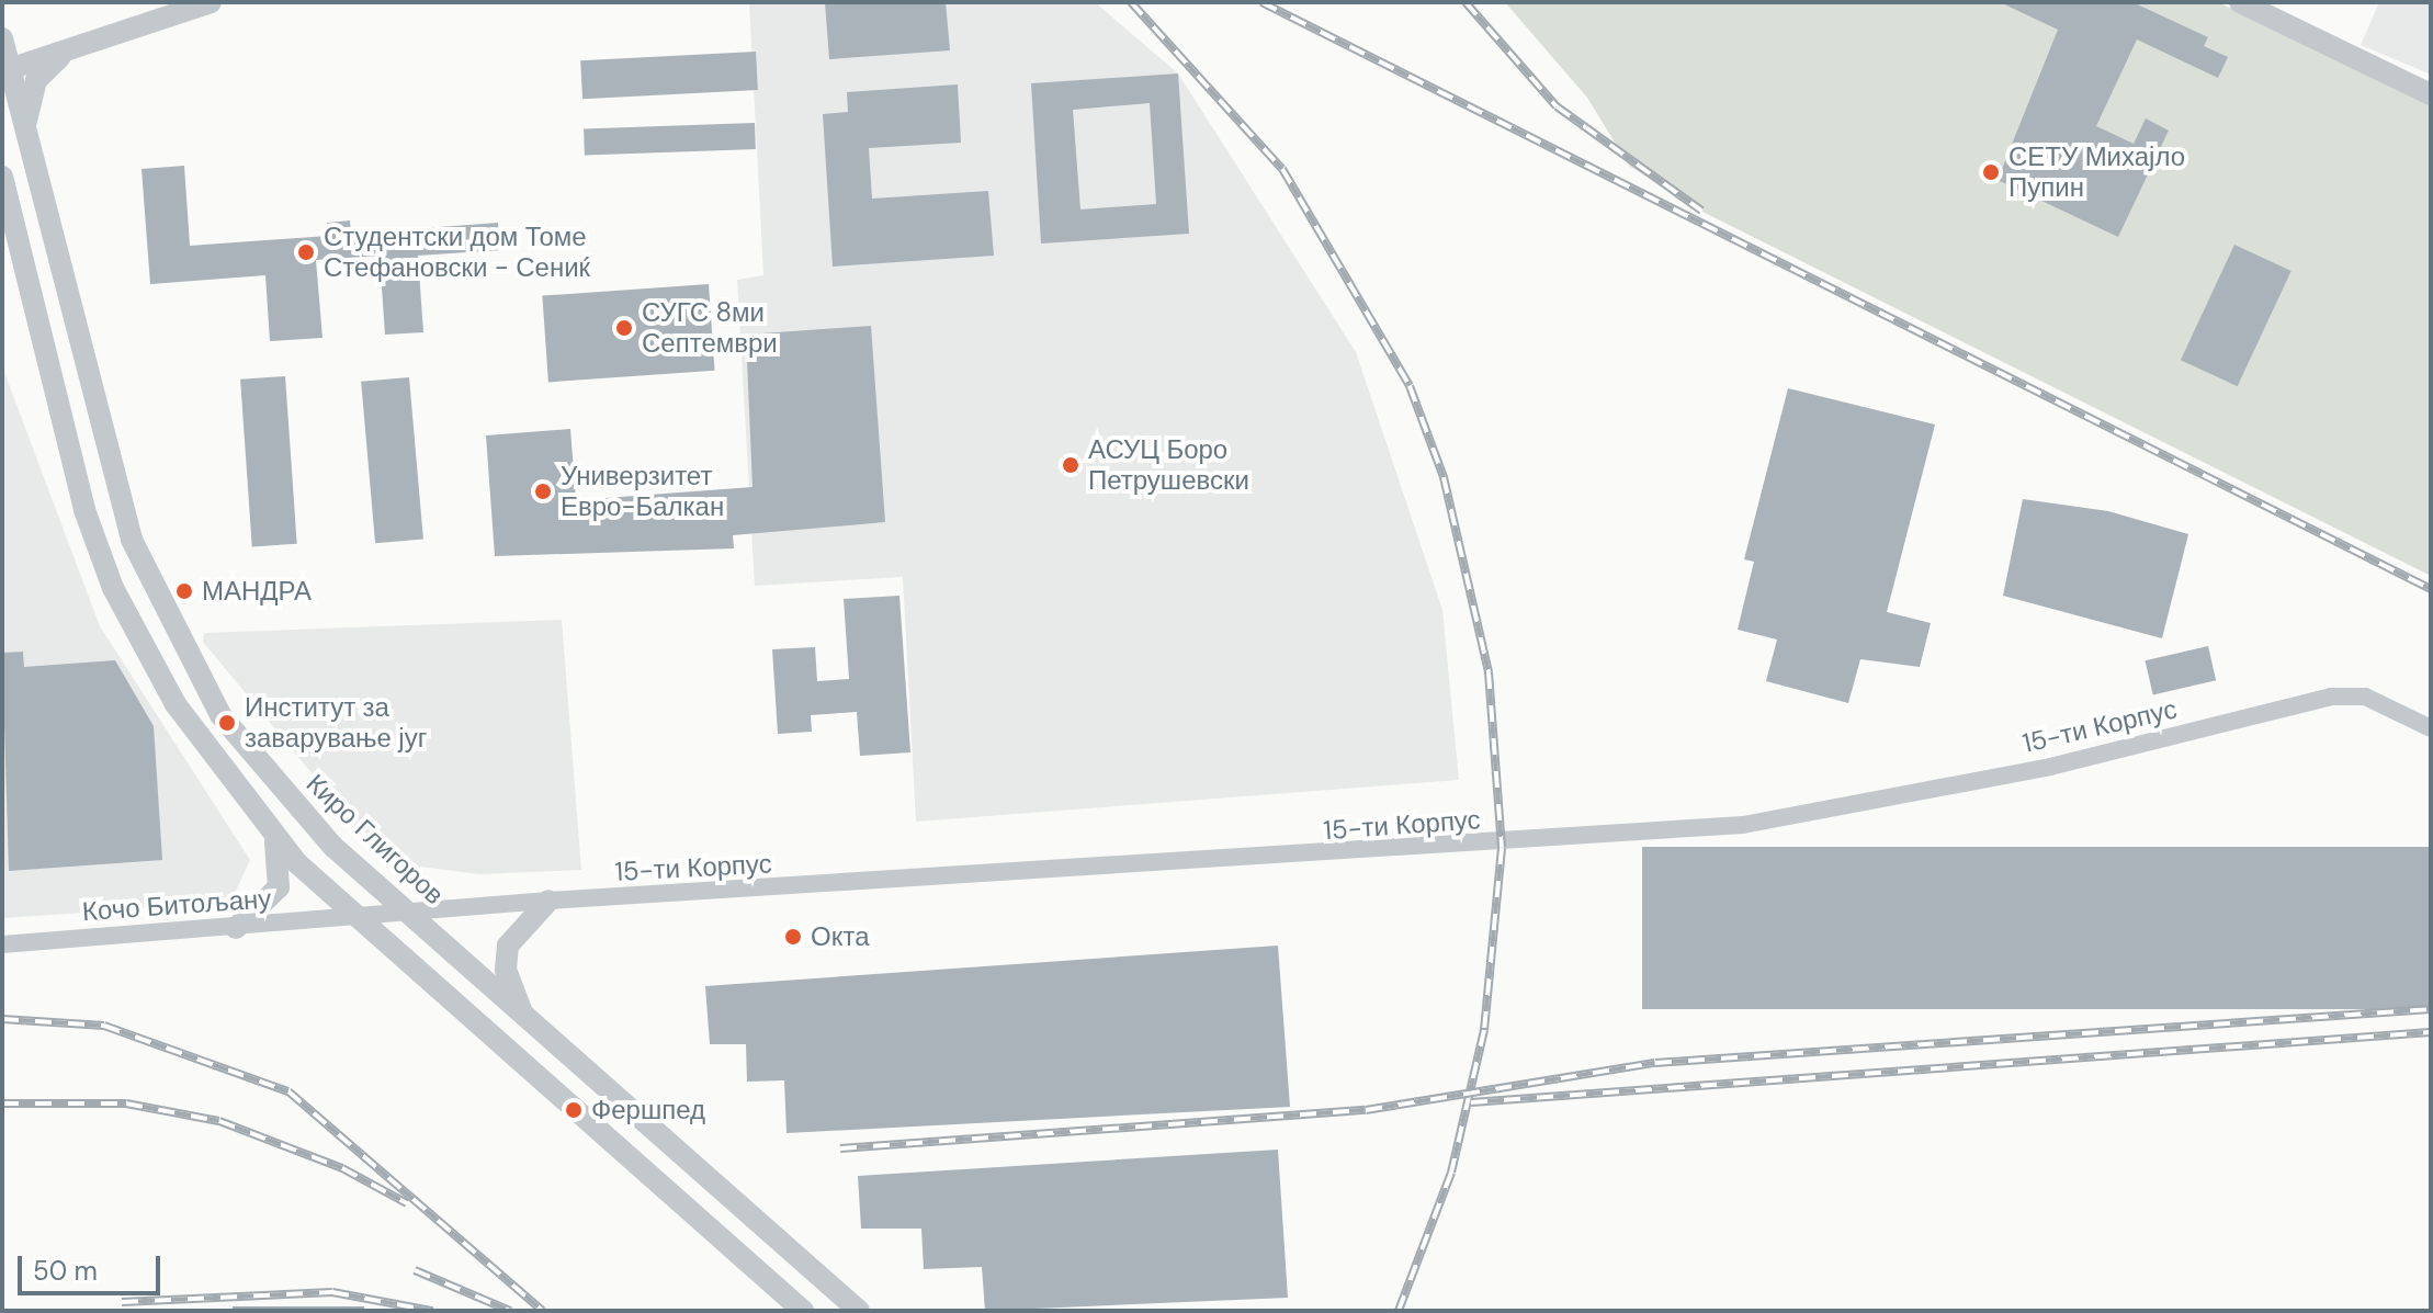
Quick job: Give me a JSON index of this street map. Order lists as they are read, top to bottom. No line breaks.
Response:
{"streets":{"street":["15-ти Корпус","Киро Глигоров","Кочо Битољану"]},"crossings":[["15-ти Корпус","Киро Глигоров"],["15-ти Корпус","Кочо Битољану"]],"places":["СЕТУ Михајло Пупин","Студентски дом Томе Стефановски - Сениќ","СУГС 8ми Септември","АСУЦ Боро Петрушевски","Универзитет Евро-Балкан","МАНДРА","Институт за заварување југ","Окта","Фершпед"],"scale_bar":"50 m"}
